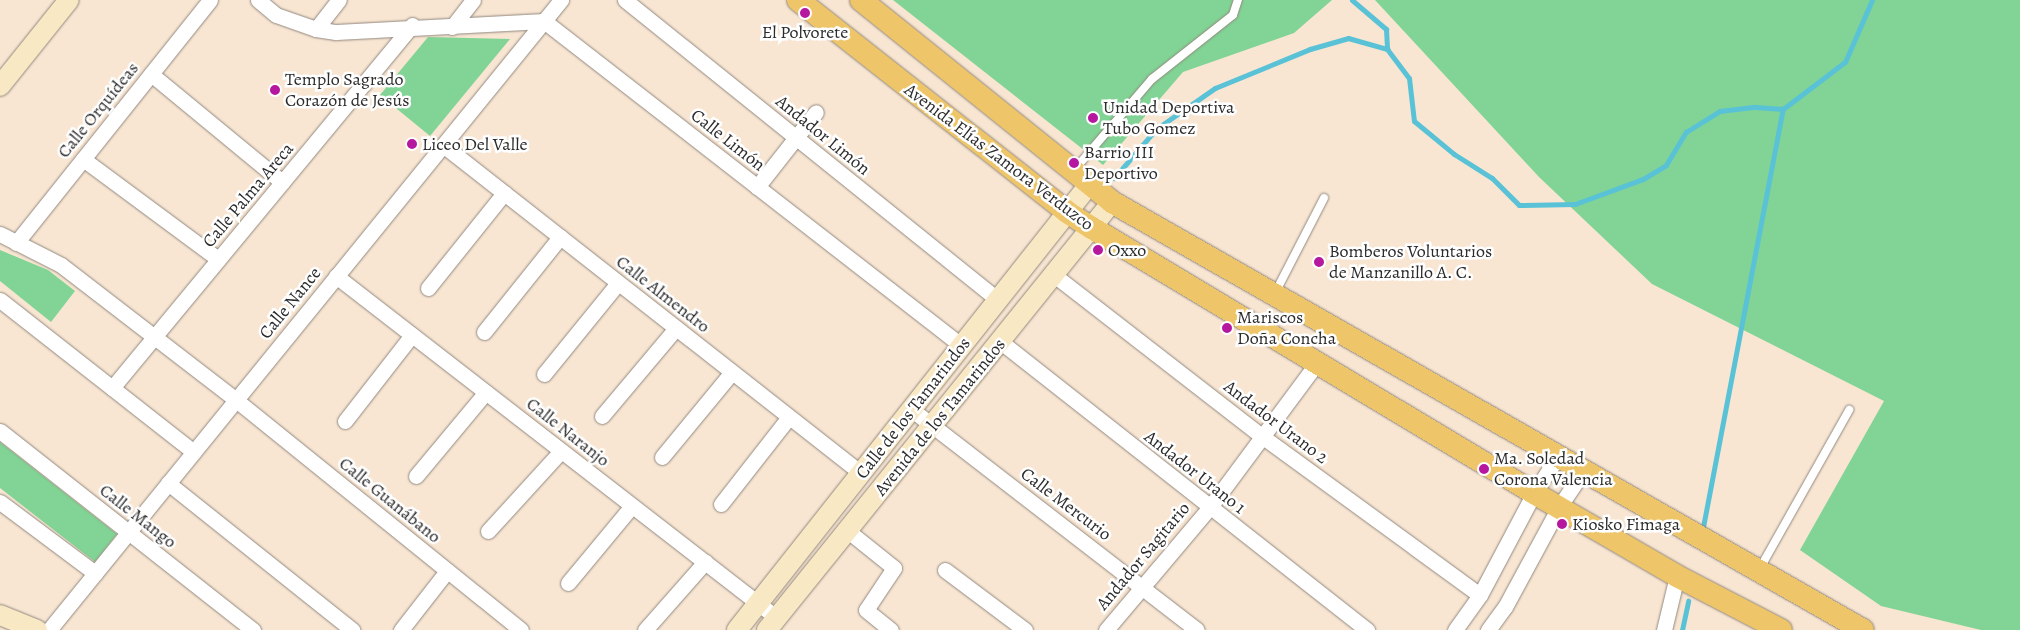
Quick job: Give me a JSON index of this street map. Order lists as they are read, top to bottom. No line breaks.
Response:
{"streets":{"main road":["Avenida Elías Zamora Verduzco"],"street":["Calle Orquídeas","Andador Limón","Calle Limón","Calle Palma Areca","Calle Almendro","Calle Nance","Calle de los Tamarindos","Avenida de los Tamarindos","Andador Urano 2","Calle Naranjo","Andador Urano 1","Calle Guanábano","Calle Mercurio","Calle Mango","Andador Sagitario"]},"crossings":[["Andador Limón","Calle de los Tamarindos"],["Calle Limón","Calle Nance"],["Calle Limón","Calle de los Tamarindos"],["Avenida Elías Zamora Verduzco","Calle de los Tamarindos"],["Avenida Elías Zamora Verduzco","Avenida de los Tamarindos"],["Avenida Elías Zamora Verduzco","Andador Sagitario"],["Calle Almendro","Calle Nance"],["Calle Almendro","Calle de los Tamarindos"],["Calle Nance","Calle Naranjo"],["Calle Nance","Calle Guanábano"],["Calle Nance","Calle Mango"],["Calle de los Tamarindos","Calle Naranjo"],["Calle de los Tamarindos","Calle Mercurio"],["Avenida de los Tamarindos","Andador Urano 2"],["Avenida de los Tamarindos","Calle Naranjo"],["Avenida de los Tamarindos","Andador Urano 1"],["Avenida de los Tamarindos","Calle Mercurio"],["Andador Urano 2","Andador Sagitario"],["Andador Urano 1","Andador Sagitario"],["Calle Mercurio","Andador Sagitario"]],"places":["El Polvorete","Templo Sagrado Corazón de Jesús","Unidad Deportiva Tubo Gomez","Liceo Del Valle","Barrio III Deportivo","Oxxo","Bomberos Voluntarios de Manzanillo A. C.","Mariscos Doña Concha","Ma. Soledad Corona Valencia","Kiosko Fimaga"]}
